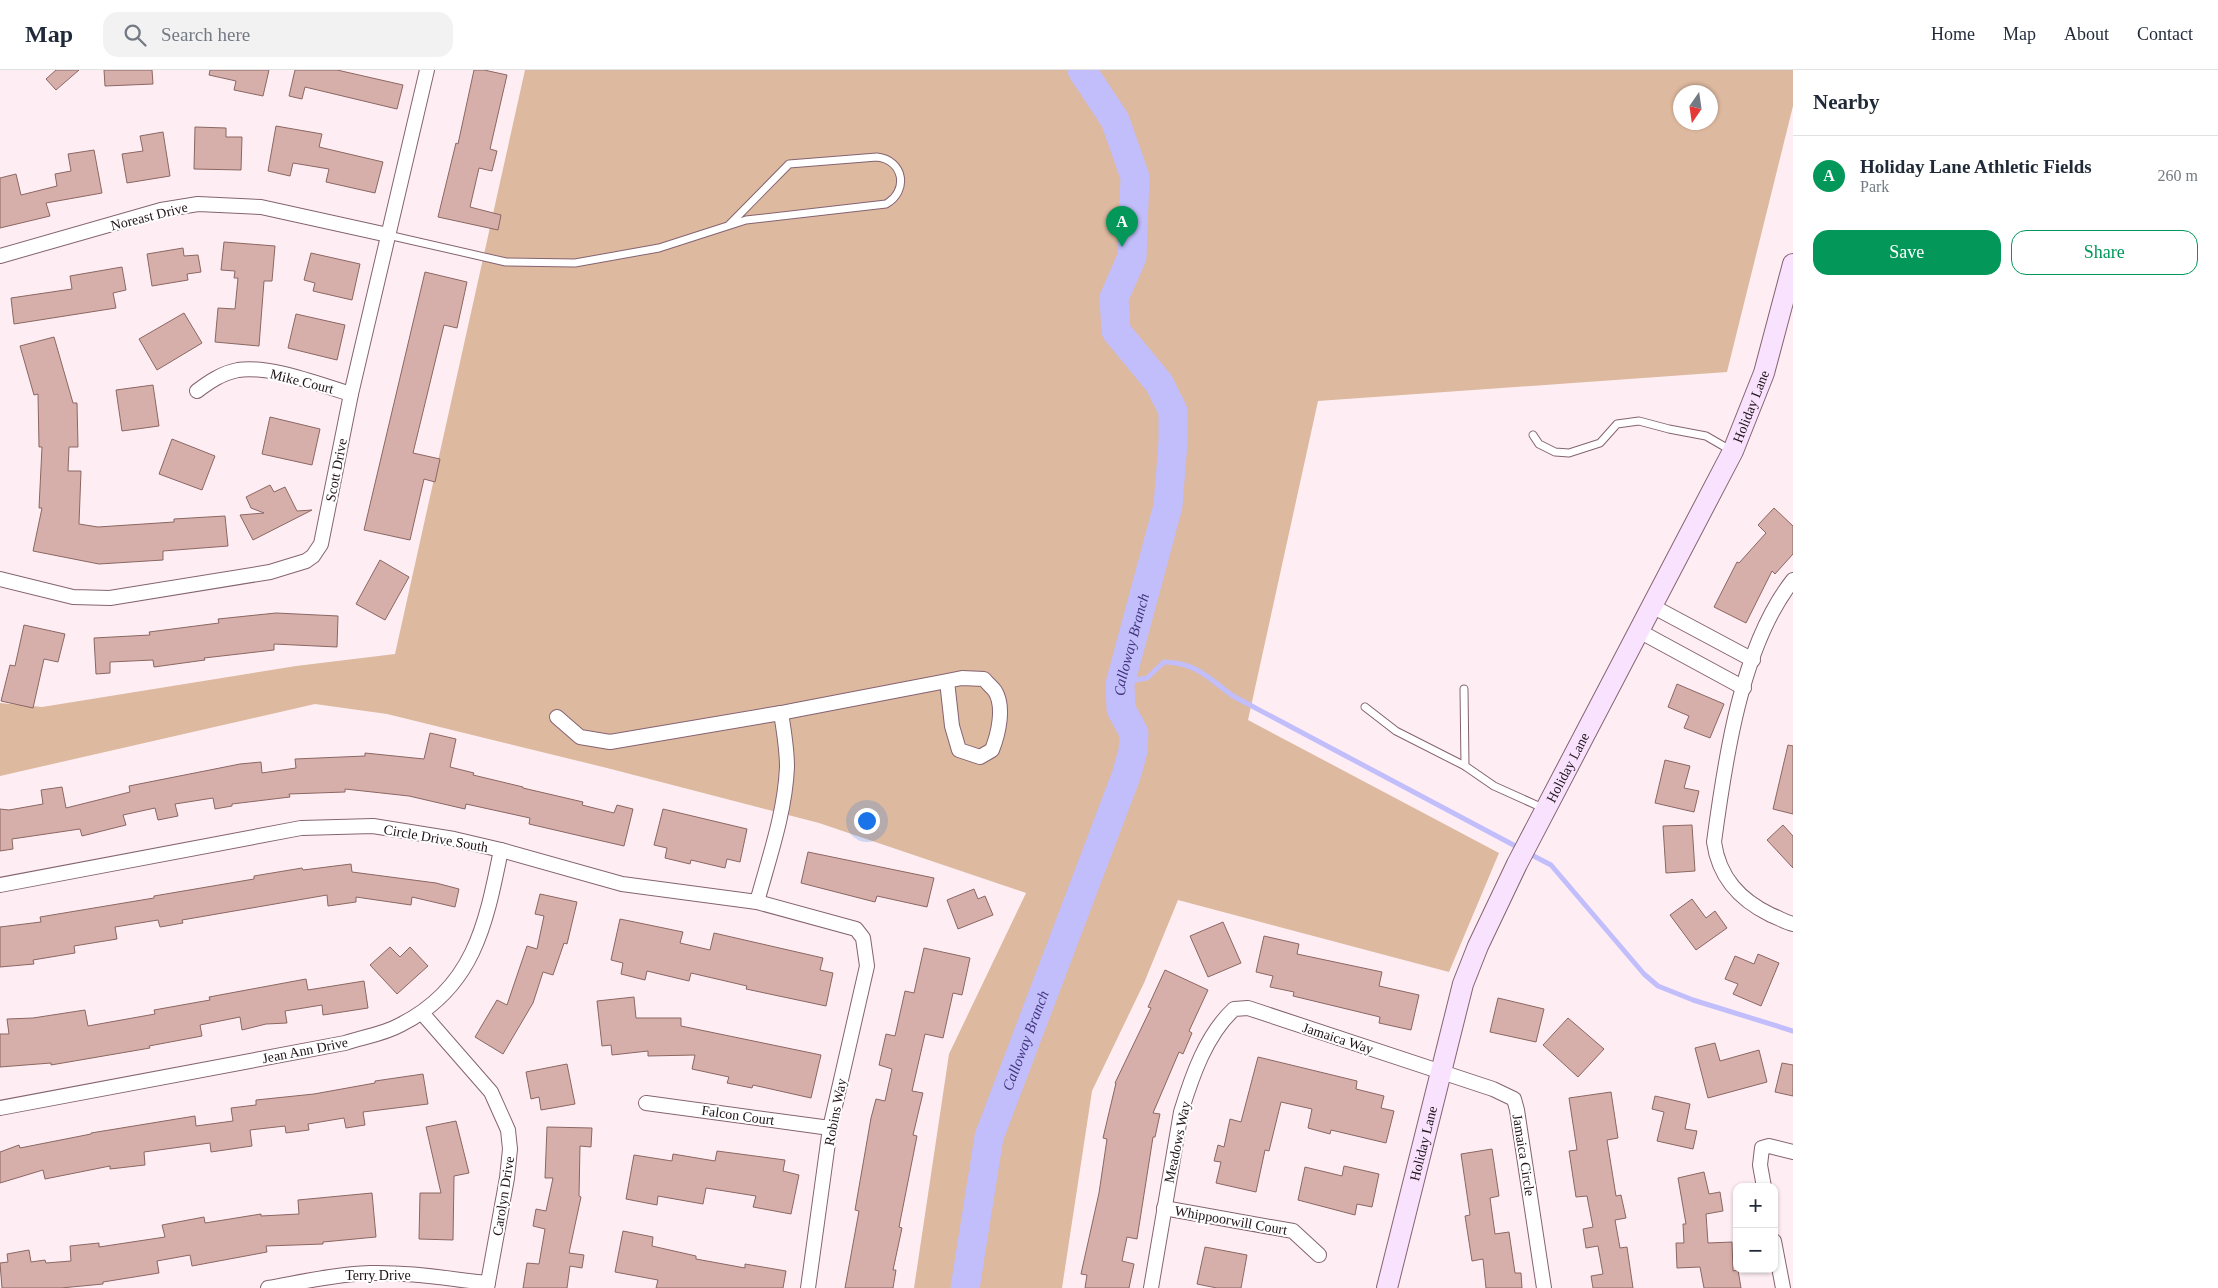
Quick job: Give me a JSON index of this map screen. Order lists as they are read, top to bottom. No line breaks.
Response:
{"streets":{"street":["Noreast Drive","Mike Court","Holiday Lane","Scott Drive","Circle Drive South","Jamaica Way","Jean Ann Drive","Robins Way","Falcon Court","Meadows Way","Jamaica Circle","Carolyn Drive","Whippoorwill Court","Terry Drive"]},"crossings":[["Noreast Drive","Scott Drive"],["Mike Court","Scott Drive"],["Holiday Lane","Jamaica Way"],["Holiday Lane","Jamaica Circle"],["Circle Drive South","Jean Ann Drive"],["Circle Drive South","Robins Way"],["Jamaica Way","Meadows Way"],["Jamaica Way","Jamaica Circle"],["Jean Ann Drive","Carolyn Drive"],["Robins Way","Falcon Court"],["Meadows Way","Whippoorwill Court"],["Carolyn Drive","Terry Drive"]],"water":["Calloway Branch"],"north":"bottom","page":{"header":"Map","search":"Search here","nav":["Home","Map","About","Contact"],"heading":"Nearby","list":[{"mark":"A","name":"Holiday Lane Athletic Fields","note":"Park","value":"260 m"}],"pins":"A","buttons":["Save","Share"],"map_buttons":["+","−"]}}
